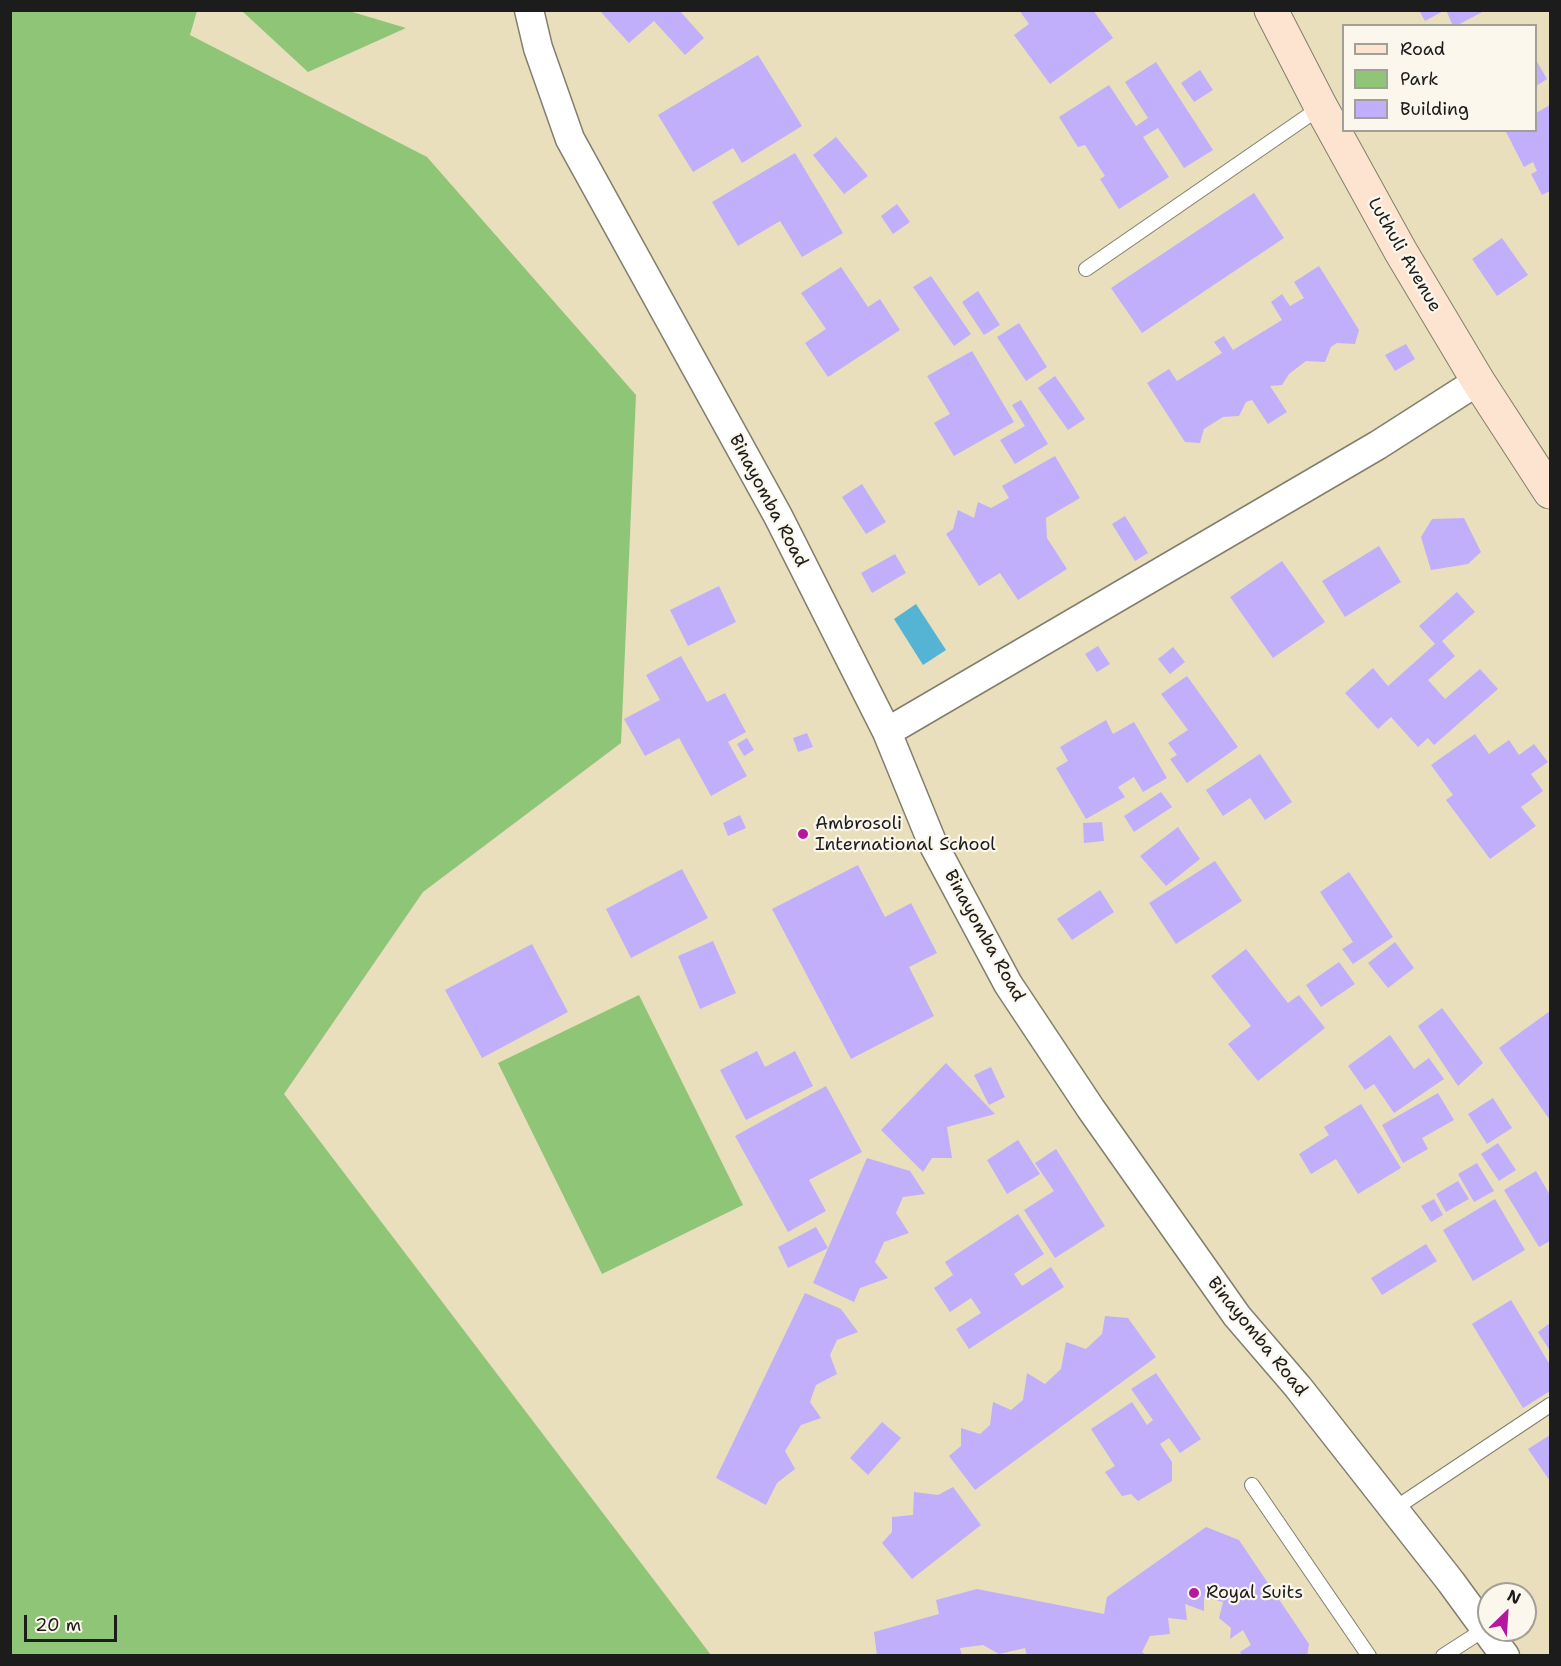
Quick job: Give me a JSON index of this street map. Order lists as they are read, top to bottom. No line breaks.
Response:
{"streets":{"street":["Luthuli Avenue","Binayomba Road"]},"places":["Ambrosoli International School","Royal Suits"],"legend":["Road","Park","Building"],"scale_bar":"20 m","north":"top right"}
